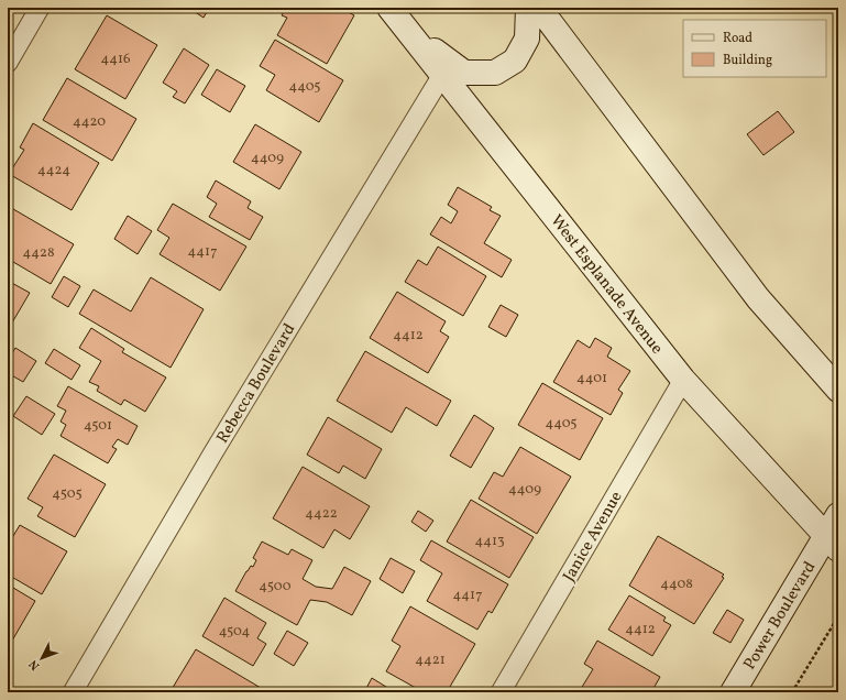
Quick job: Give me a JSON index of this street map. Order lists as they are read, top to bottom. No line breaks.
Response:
{"streets":{"main road":["West Esplanade Avenue","Power Boulevard"],"street":["Rebecca Boulevard","Janice Avenue"]},"crossings":[["West Esplanade Avenue","Rebecca Boulevard"],["West Esplanade Avenue","Janice Avenue"],["West Esplanade Avenue","Power Boulevard"]],"house_numbers":["4416","4405","4420","4409","4424","4417","4428","4412","4401","4405","4501","4409","4505","4422","4413","4408","4500","4417","4412","4504","4421"],"legend":["Road","Building"],"north":"bottom left"}
